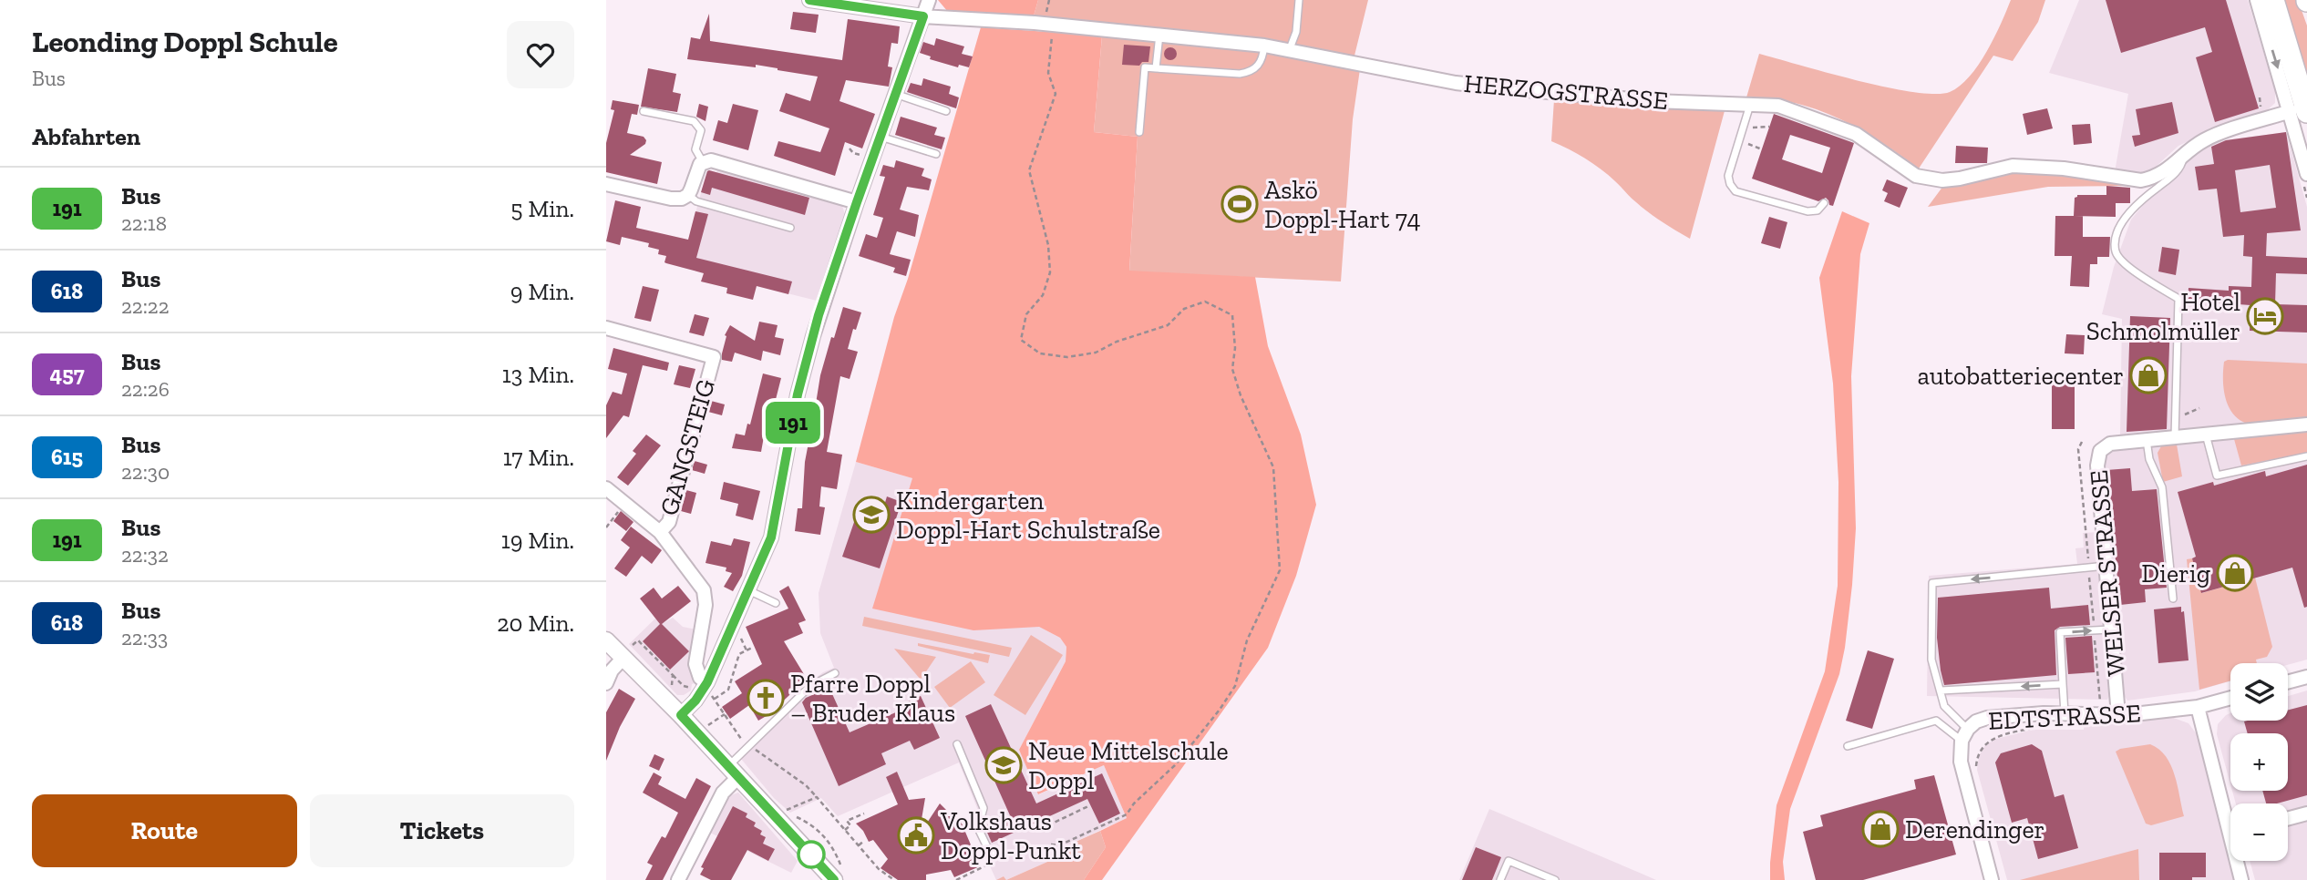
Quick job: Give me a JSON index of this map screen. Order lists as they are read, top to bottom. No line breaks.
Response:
{"streets":{"street":["HERZOGSTRASSE","GANGSTEIG","WELSER STRASSE","EDTSTRASSE"]},"crossings":[["WELSER STRASSE","EDTSTRASSE"]],"places":{"sports":["Askö Doppl-Hart 74"],"hotel":["Hotel Schmolmüller"],"shop":["autobatteriecenter","Dierig","Derendinger"],"school or university":["Kindergarten Doppl-Hart Schulstraße","Neue Mittelschule Doppl"],"church":["Pfarre Doppl – Bruder Klaus"],"public building":["Volkshaus Doppl-Punkt"]},"lines":["bus line 191"],"page":{"heading":[["Leonding Doppl Schule","Bus"],"Abfahrten"],"on_map":"191","list":[{"mark":"191","name":"Bus","note":"22:18","value":"5 Min."},{"mark":"618","name":"Bus","note":"22:22","value":"9 Min."},{"mark":"457","name":"Bus","note":"22:26","value":"13 Min."},{"mark":"615","name":"Bus","note":"22:30","value":"17 Min."},{"mark":"191","name":"Bus","note":"22:32","value":"19 Min."},{"mark":"618","name":"Bus","note":"22:33","value":"20 Min."}],"map_buttons":["+","−"],"buttons":["Route","Tickets"]}}
